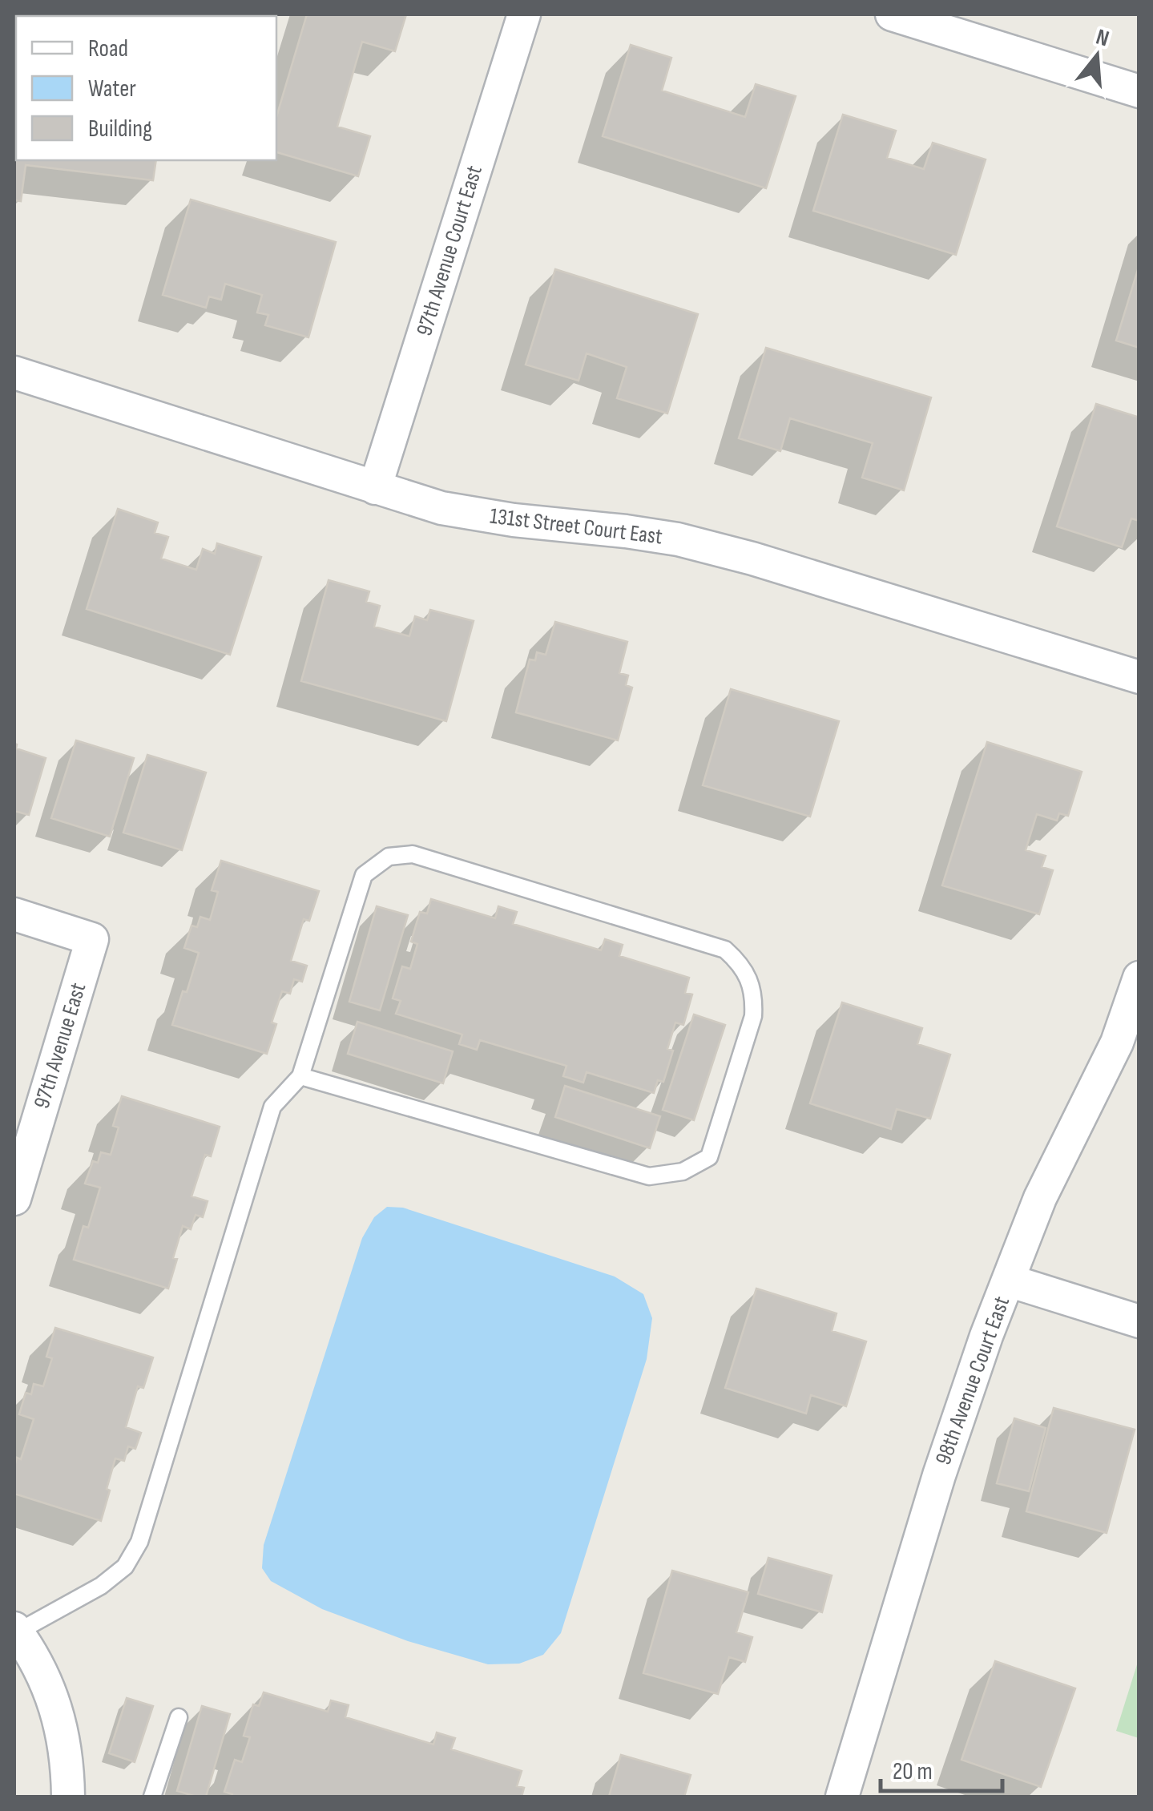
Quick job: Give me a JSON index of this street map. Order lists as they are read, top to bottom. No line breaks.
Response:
{"streets":{"street":["97th Avenue Court East","131st Street Court East","97th Avenue East","98th Avenue Court East"]},"crossings":[["97th Avenue Court East","131st Street Court East"]],"legend":["Road","Water","Building"],"scale_bar":"20 m","north":"top"}
